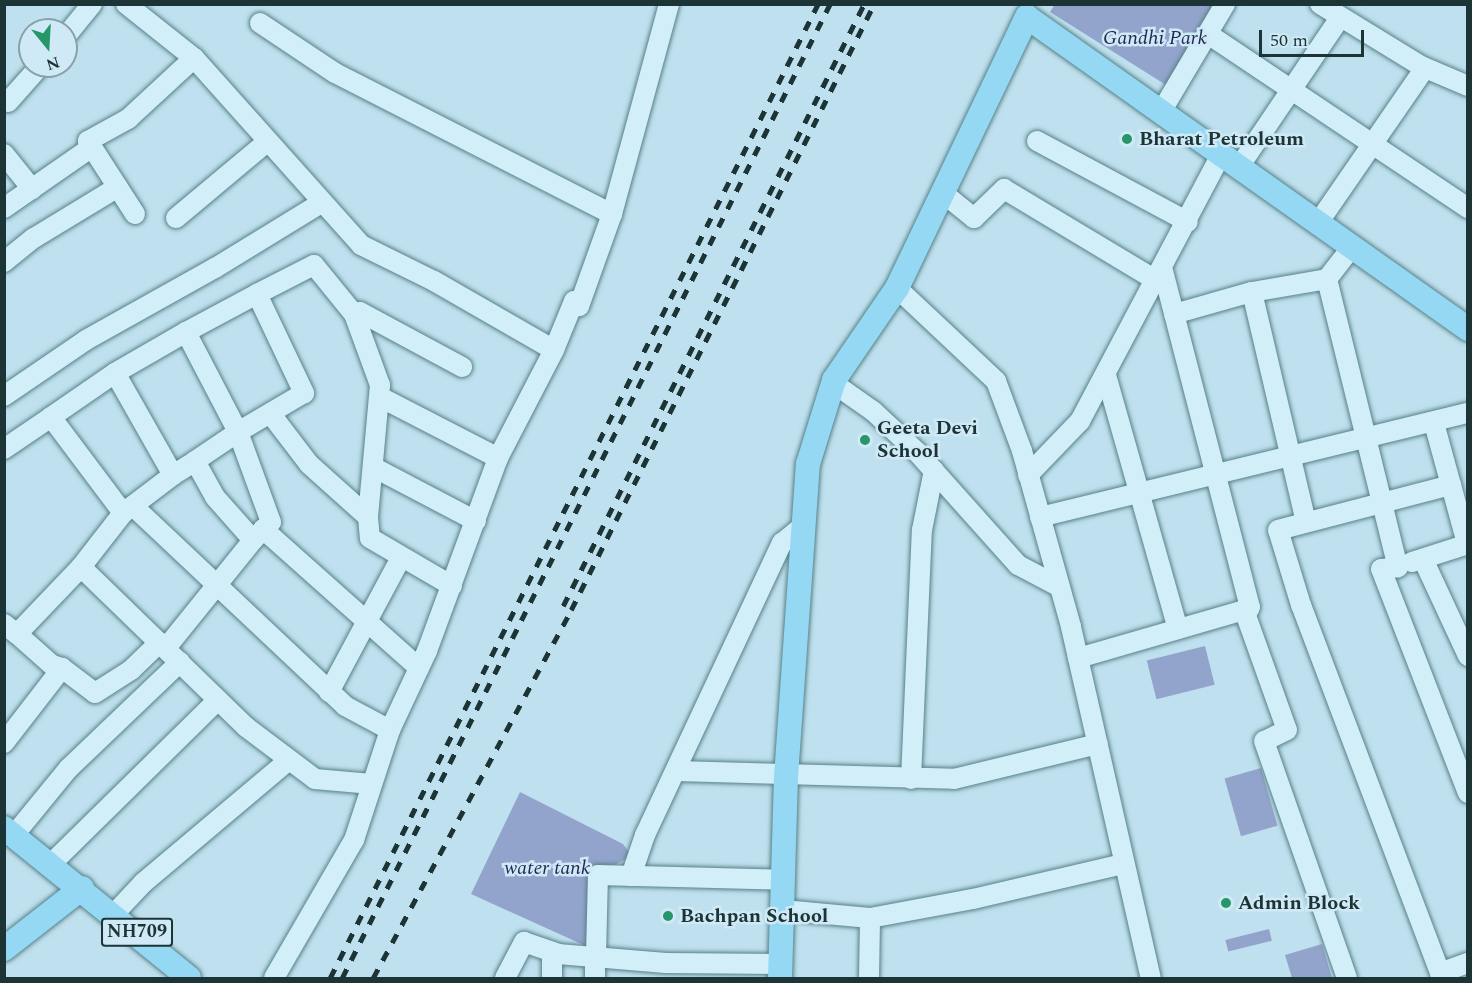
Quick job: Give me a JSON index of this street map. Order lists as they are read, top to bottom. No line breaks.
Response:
{"streets":{"main road":["NH709"]},"parks":["Gandhi Park","water tank"],"places":["Bharat Petroleum","Geeta Devi School","Admin Block","Bachpan School"],"scale_bar":"50 m","north":"bottom"}
